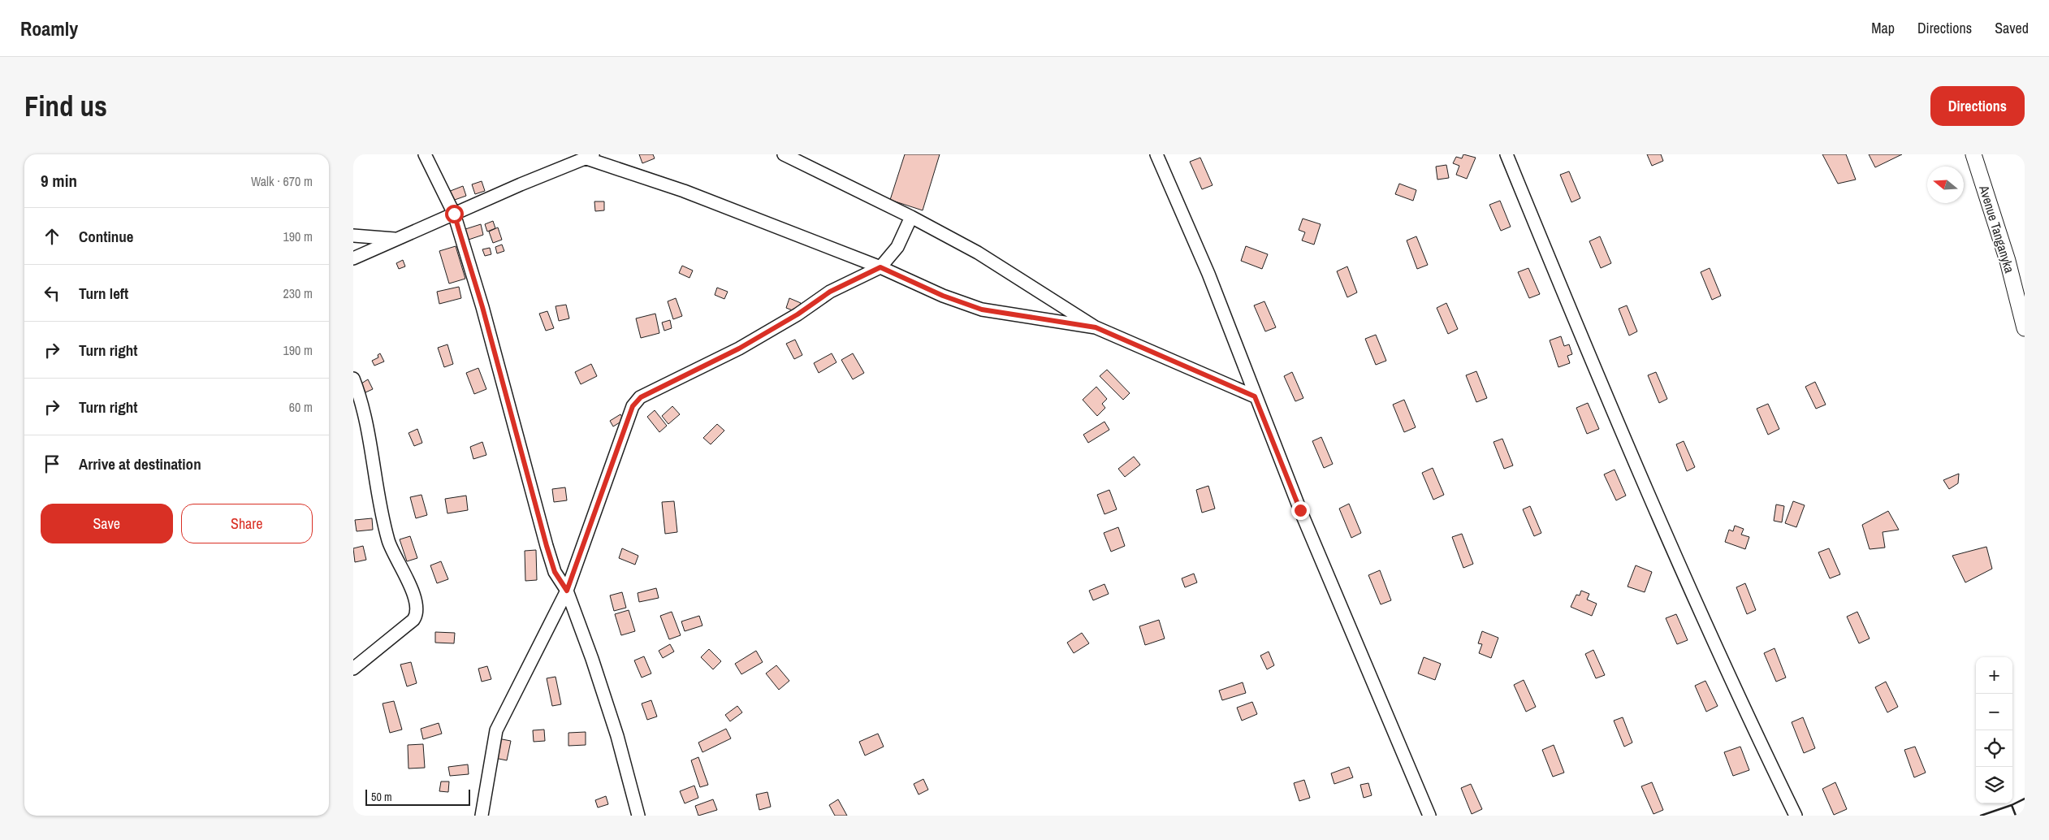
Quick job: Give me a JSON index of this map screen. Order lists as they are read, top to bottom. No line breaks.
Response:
{"streets":{"street":["Avenue Tanganyka"]},"scale_bar":"50 m","north":"left","page":{"header":"Roamly","nav":["Map","Directions","Saved"],"buttons":["Directions",["Save","Share"]],"title":"Find us","heading":["9 min","Walk · 670 m"],"list":[["Continue","190 m"],["Turn left","230 m"],["Turn right","190 m"],["Turn right","60 m"],"Arrive at destination"],"map_buttons":["+","−"],"scale":"50 m"}}
